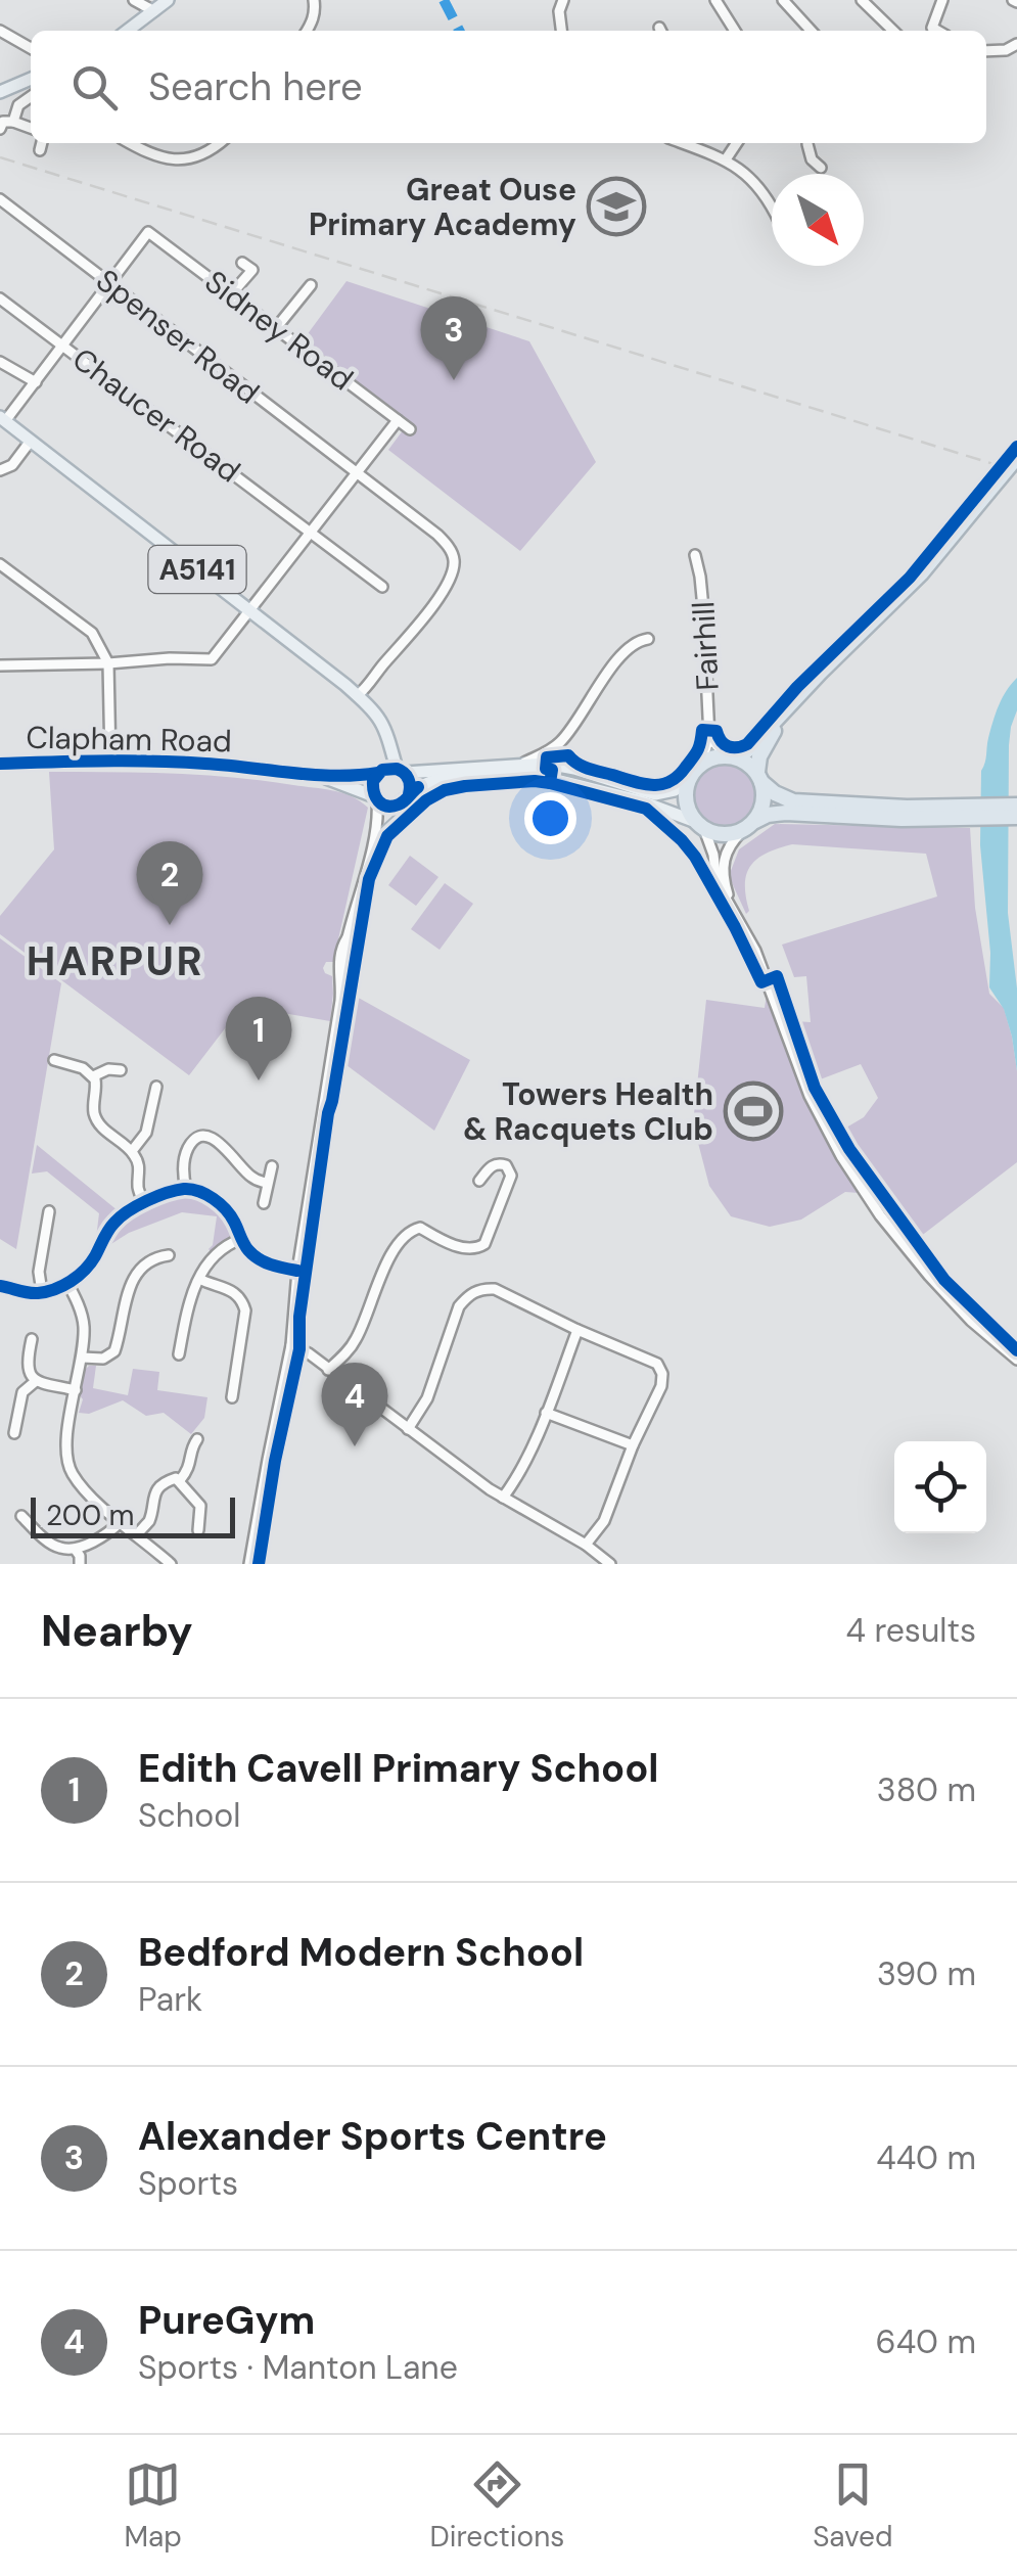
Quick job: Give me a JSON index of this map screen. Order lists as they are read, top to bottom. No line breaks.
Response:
{"streets":{"main road":["A5141","Clapham Road"],"street":["Sidney Road","Spenser Road","Chaucer Road","Fairhill"]},"crossings":[["Sidney Road","Spenser Road"],["Spenser Road","A5141"],["A5141","Clapham Road"],["Fairhill","Clapham Road"]],"districts":["HARPUR"],"places":{"school or university":["Great Ouse Primary Academy"],"sports":["Towers Health & Racquets Club"]},"scale_bar":"200 m","north":"bottom right","page":{"search":"Search here","pins":["3","2","1","4"],"scale":"200 m","heading":["Nearby","4 results"],"list":[{"mark":"1","name":"Edith Cavell Primary School","note":"School","value":"380 m"},{"mark":"2","name":"Bedford Modern School","note":"Park","value":"390 m"},{"mark":"3","name":"Alexander Sports Centre","note":"Sports","value":"440 m"},{"mark":"4","name":"PureGym","note":"Sports · Manton Lane","value":"640 m"}],"nav":["Map","Directions","Saved"]}}
